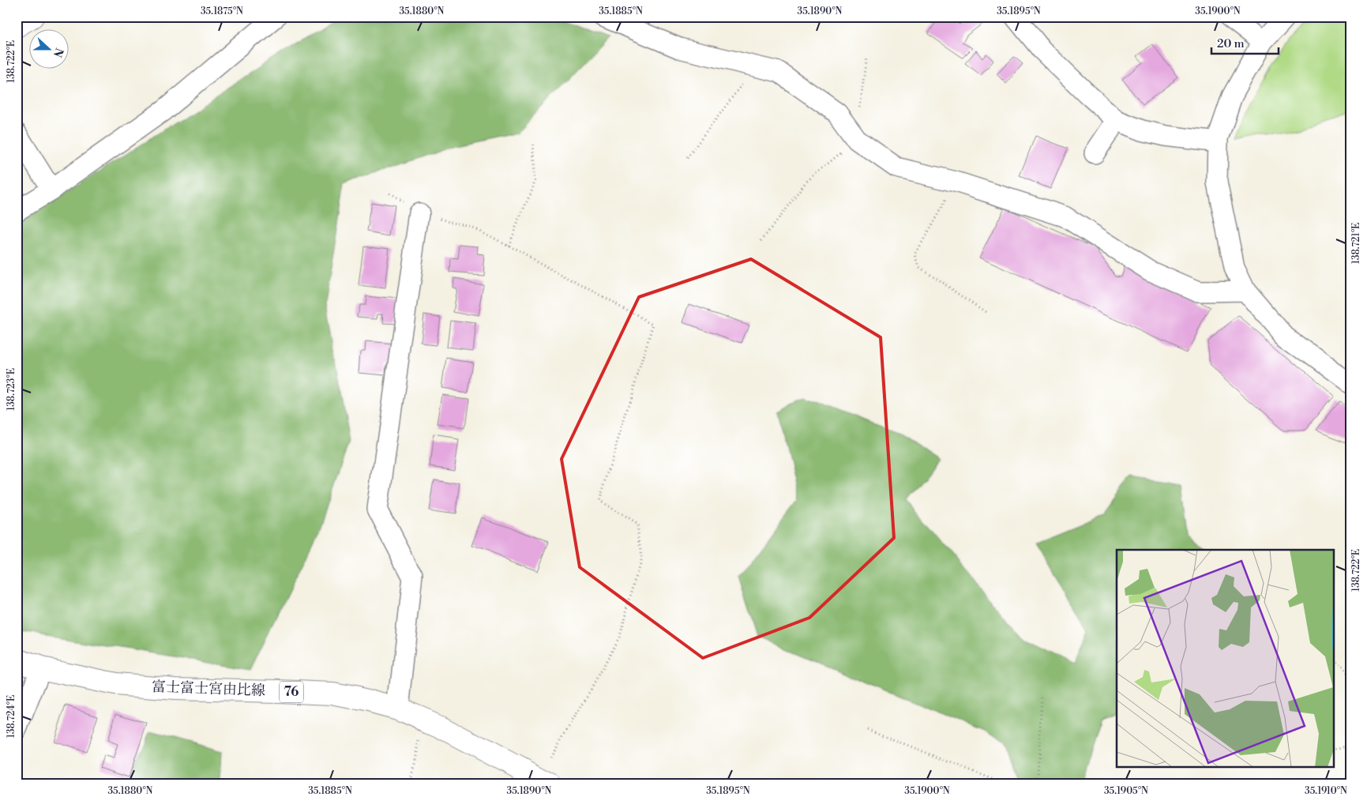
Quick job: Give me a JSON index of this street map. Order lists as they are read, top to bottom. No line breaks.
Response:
{"streets":{"main road":["富士富士宮由比線","76"]},"scale_bar":"20 m","north":"right","coordinates":["35.1875°N","35.1880°N","35.1885°N","35.1890°N","35.1895°N","35.1900°N","138.722°E","138.721°E","138.723°E","138.724°E","35.1905°N","35.1910°N"]}
